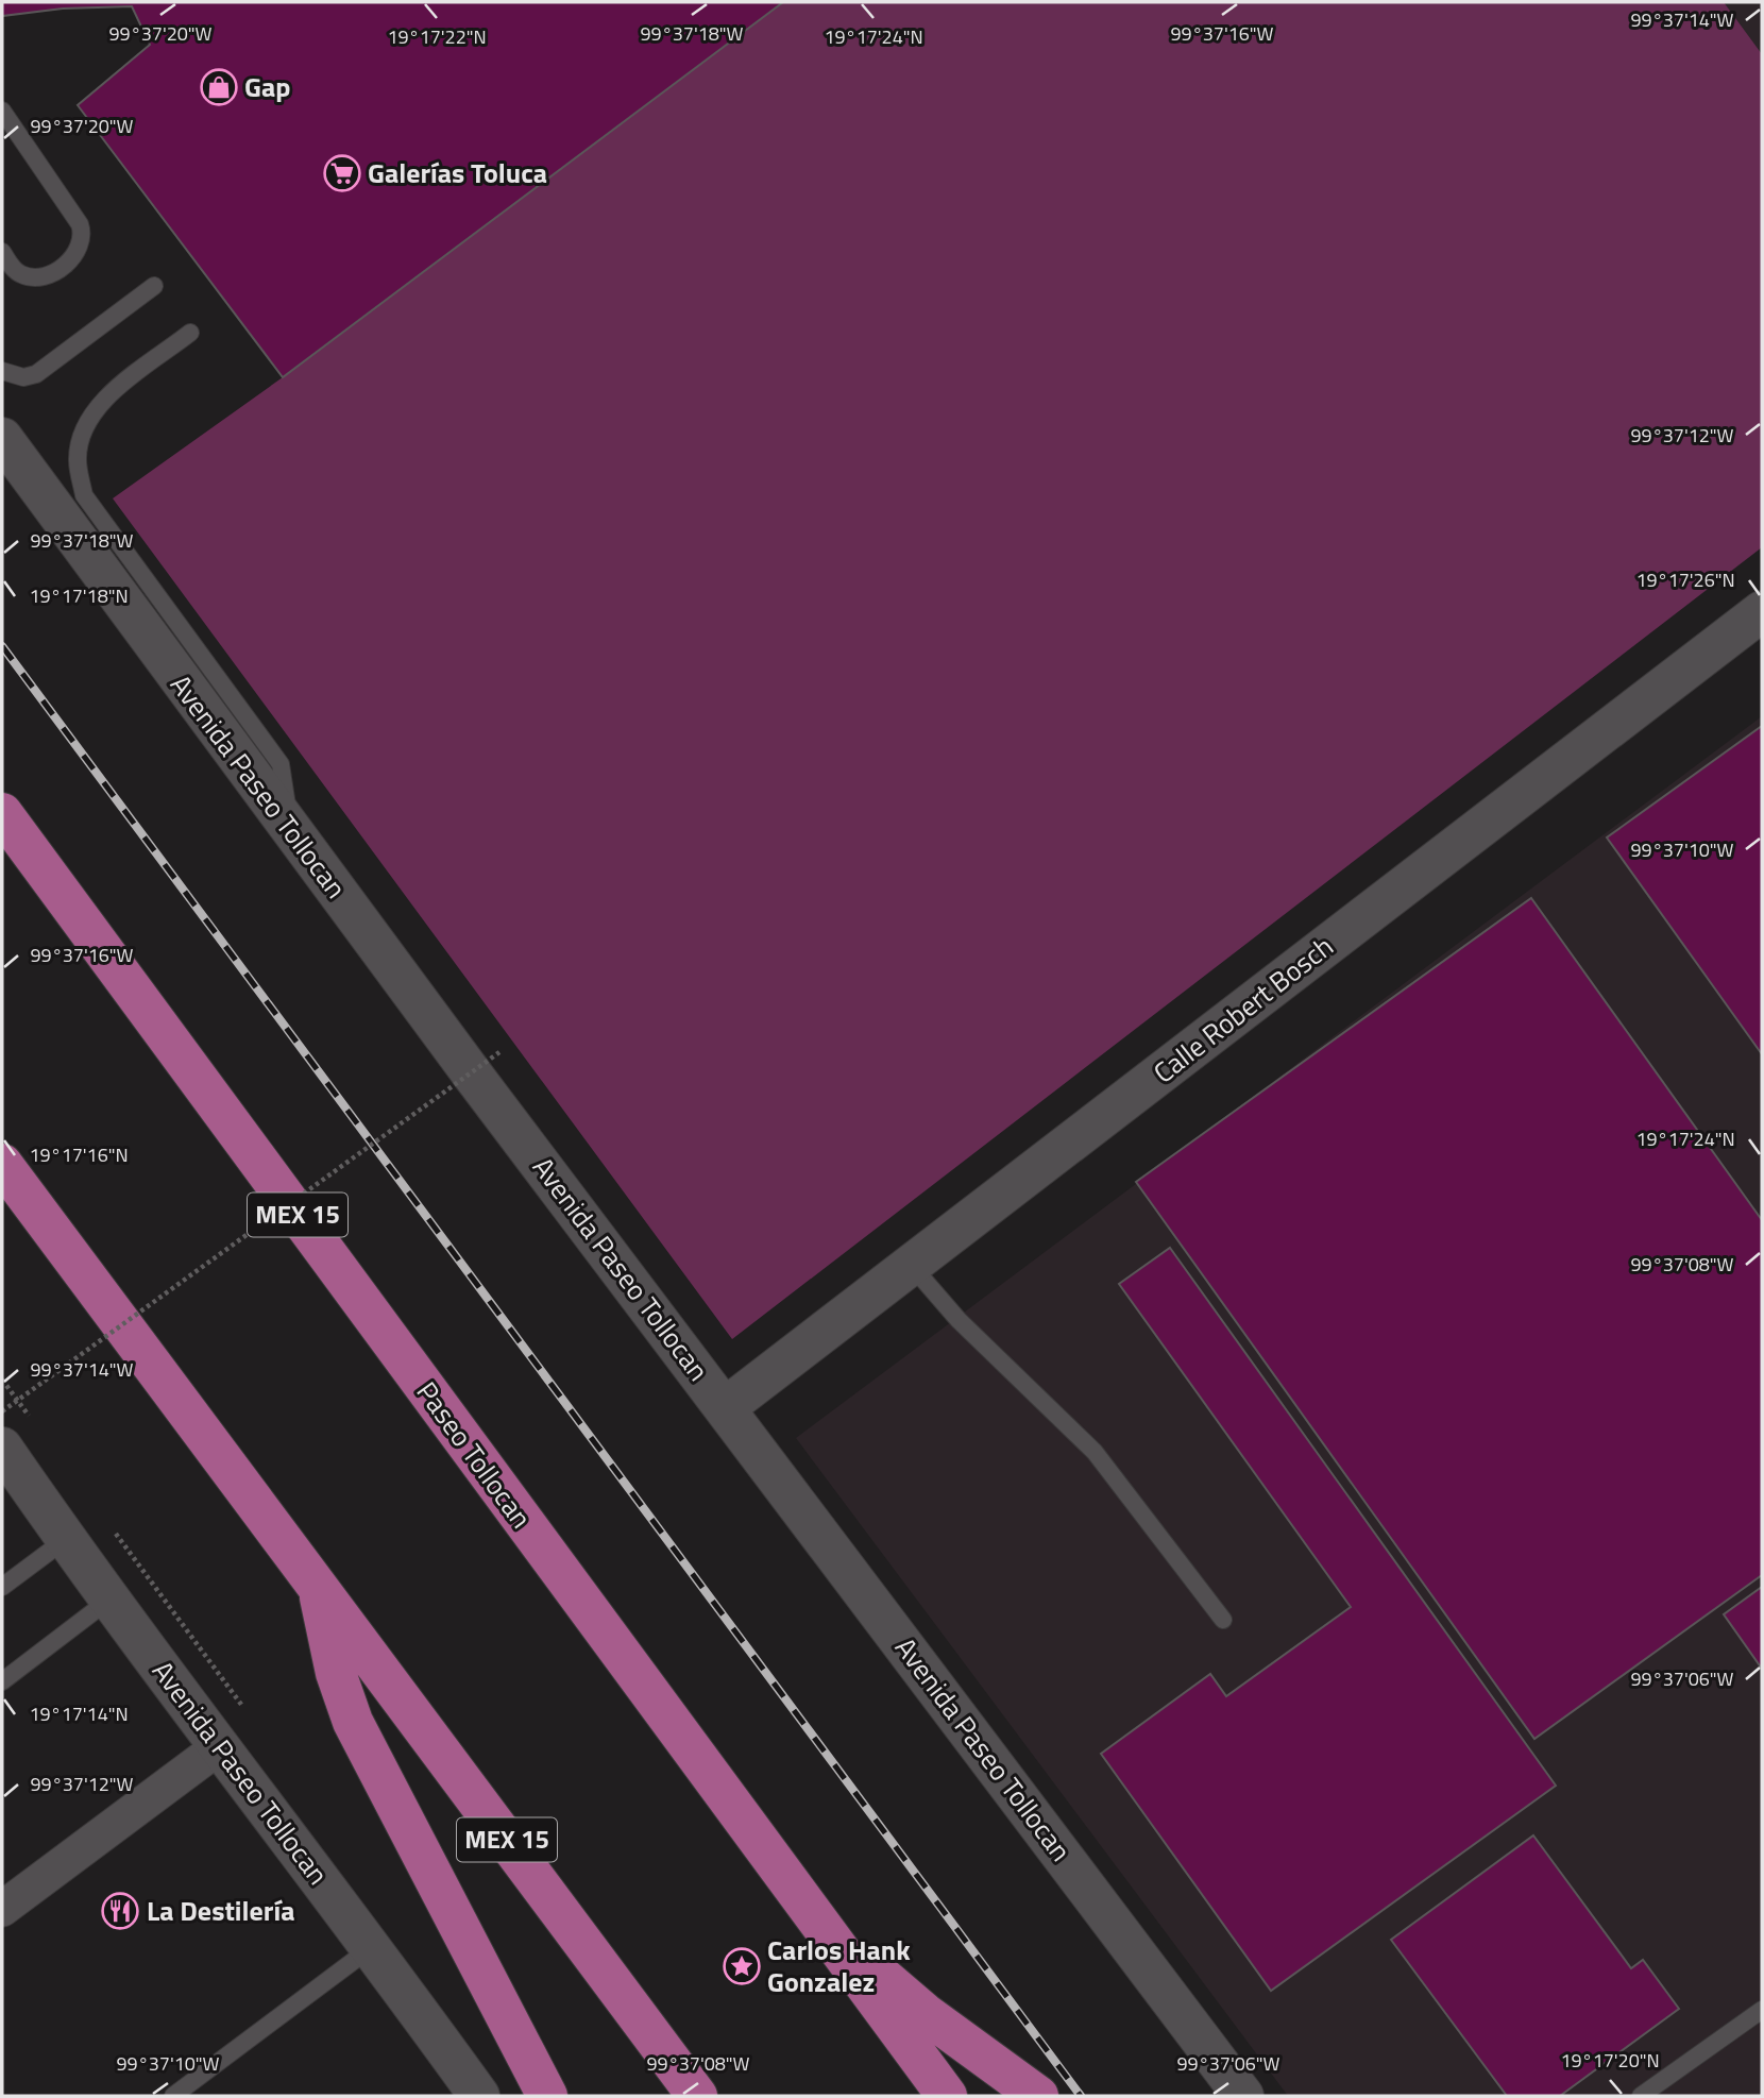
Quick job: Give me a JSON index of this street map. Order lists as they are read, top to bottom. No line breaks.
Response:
{"streets":{"highway":["MEX 15","Paseo Tollocan"],"main road":["Avenida Paseo Tollocan","Calle Robert Bosch"]},"crossings":[["Avenida Paseo Tollocan","Calle Robert Bosch"]],"places":{"shop":["Gap"],"supermarket":["Galerías Toluca"],"restaurant":["La Destilería"],"place":["Carlos Hank Gonzalez"]},"coordinates":["99°37'14\"W","99°37'20\"W","99°37'18\"W","99°37'16\"W","19°17'22\"N","19°17'24\"N","99°37'12\"W","19°17'26\"N","19°17'18\"N","99°37'10\"W","19°17'16\"N","99°37'08\"W","99°37'06\"W","19°17'14\"N","19°17'20\"N"]}
